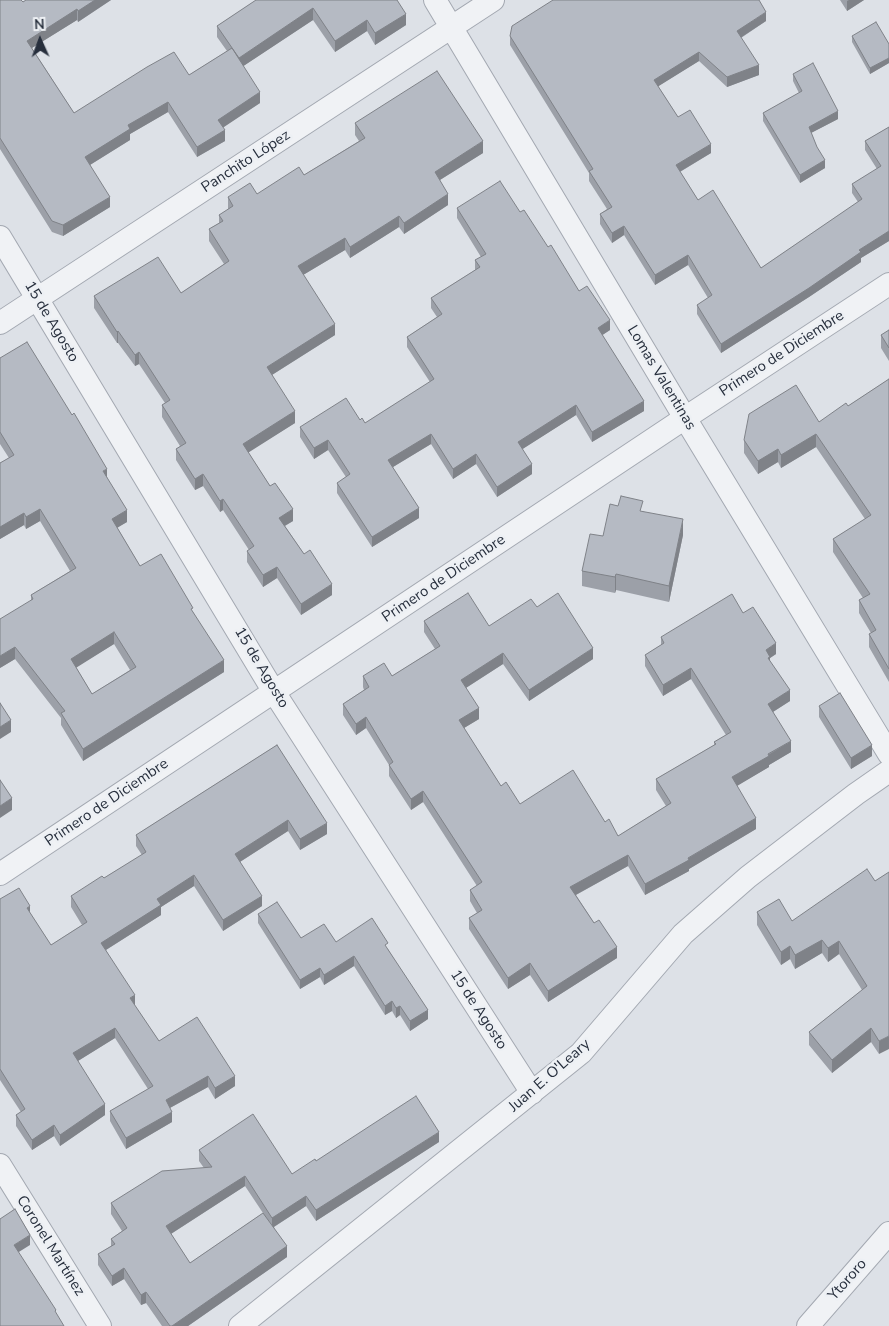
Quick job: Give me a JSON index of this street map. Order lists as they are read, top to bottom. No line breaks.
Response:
{"streets":{"street":["Panchito López","15 de Agosto","Primero de Diciembre","Lomas Valentinas","Juan E. O'Leary","Coronel Martínez","Ytororo"]},"crossings":[["Panchito López","15 de Agosto"],["Panchito López","Lomas Valentinas"],["15 de Agosto","Primero de Diciembre"],["15 de Agosto","Juan E. O'Leary"],["Primero de Diciembre","Lomas Valentinas"]],"north":"top"}
